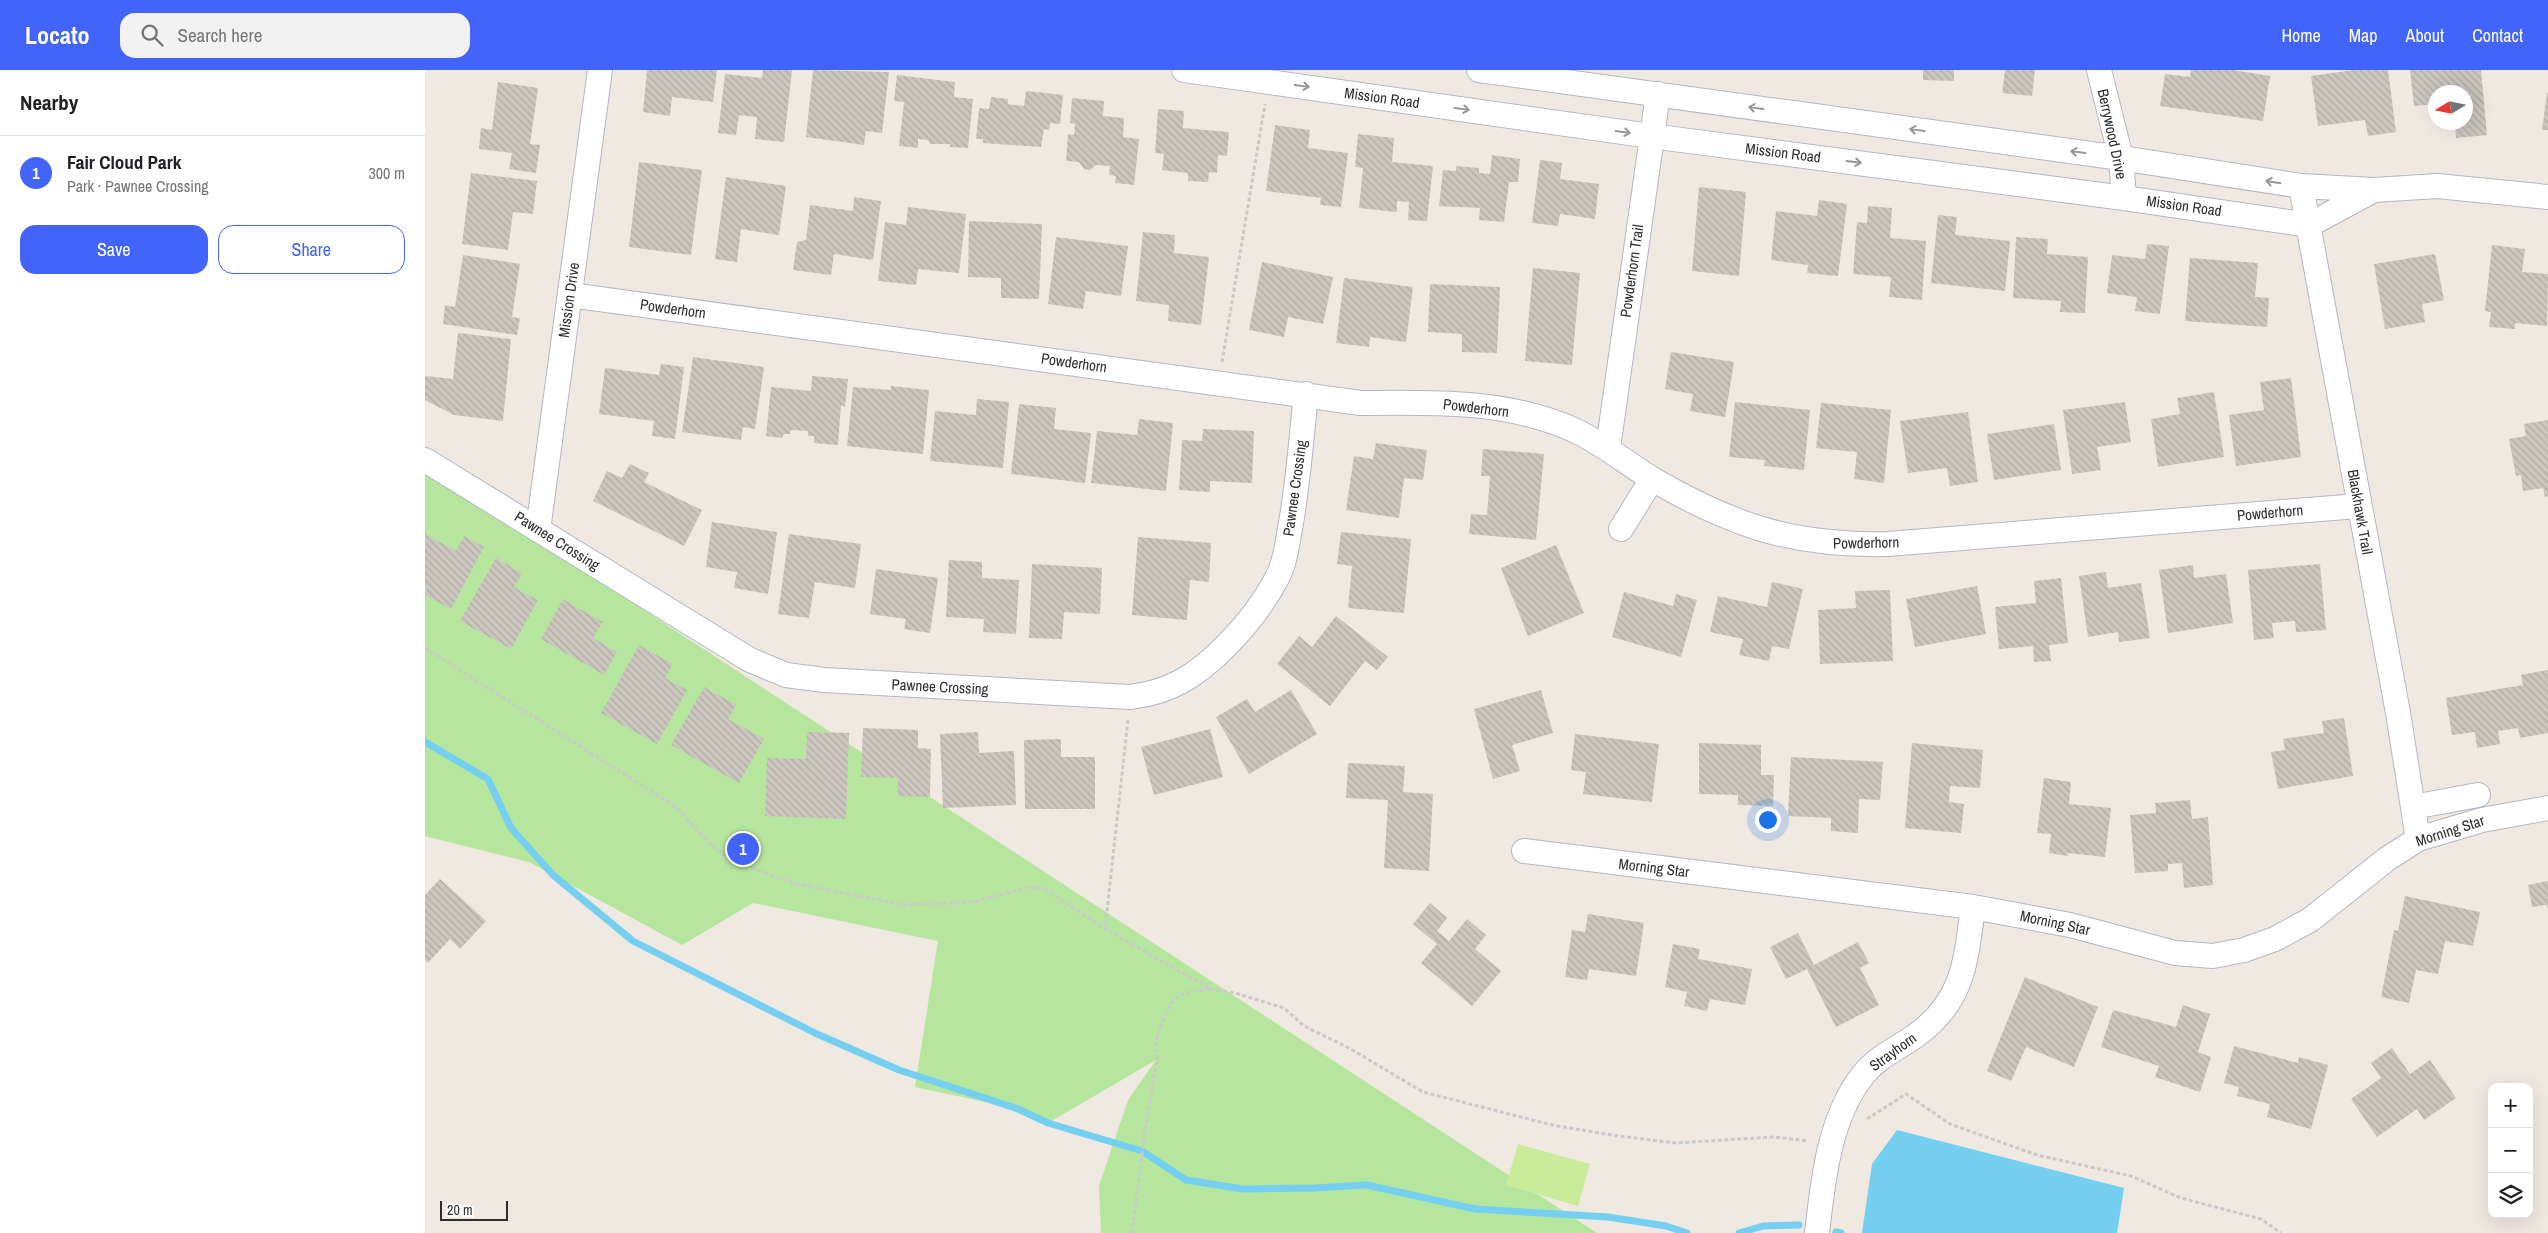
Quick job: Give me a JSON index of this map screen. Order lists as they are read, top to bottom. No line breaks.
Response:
{"streets":{"street":["Mission Road","Berrywood Drive","Powderhorn Trail","Mission Drive","Powderhorn","Pawnee Crossing","Blackhawk Trail","Morning Star","Strayhorn"]},"crossings":[["Mission Road","Berrywood Drive"],["Mission Road","Powderhorn Trail"],["Mission Road","Blackhawk Trail"],["Powderhorn Trail","Powderhorn"],["Mission Drive","Powderhorn"],["Mission Drive","Pawnee Crossing"],["Powderhorn","Pawnee Crossing"],["Powderhorn","Blackhawk Trail"],["Blackhawk Trail","Morning Star"],["Morning Star","Strayhorn"]],"scale_bar":"20 m","north":"left","page":{"header":"Locato","search":"Search here","nav":["Home","Map","About","Contact"],"heading":"Nearby","list":[{"mark":"1","name":"Fair Cloud Park","note":"Park · Pawnee Crossing","value":"300 m"}],"buttons":["Save","Share"],"pins":"1","map_buttons":["+","−"],"scale":"20 m"}}
